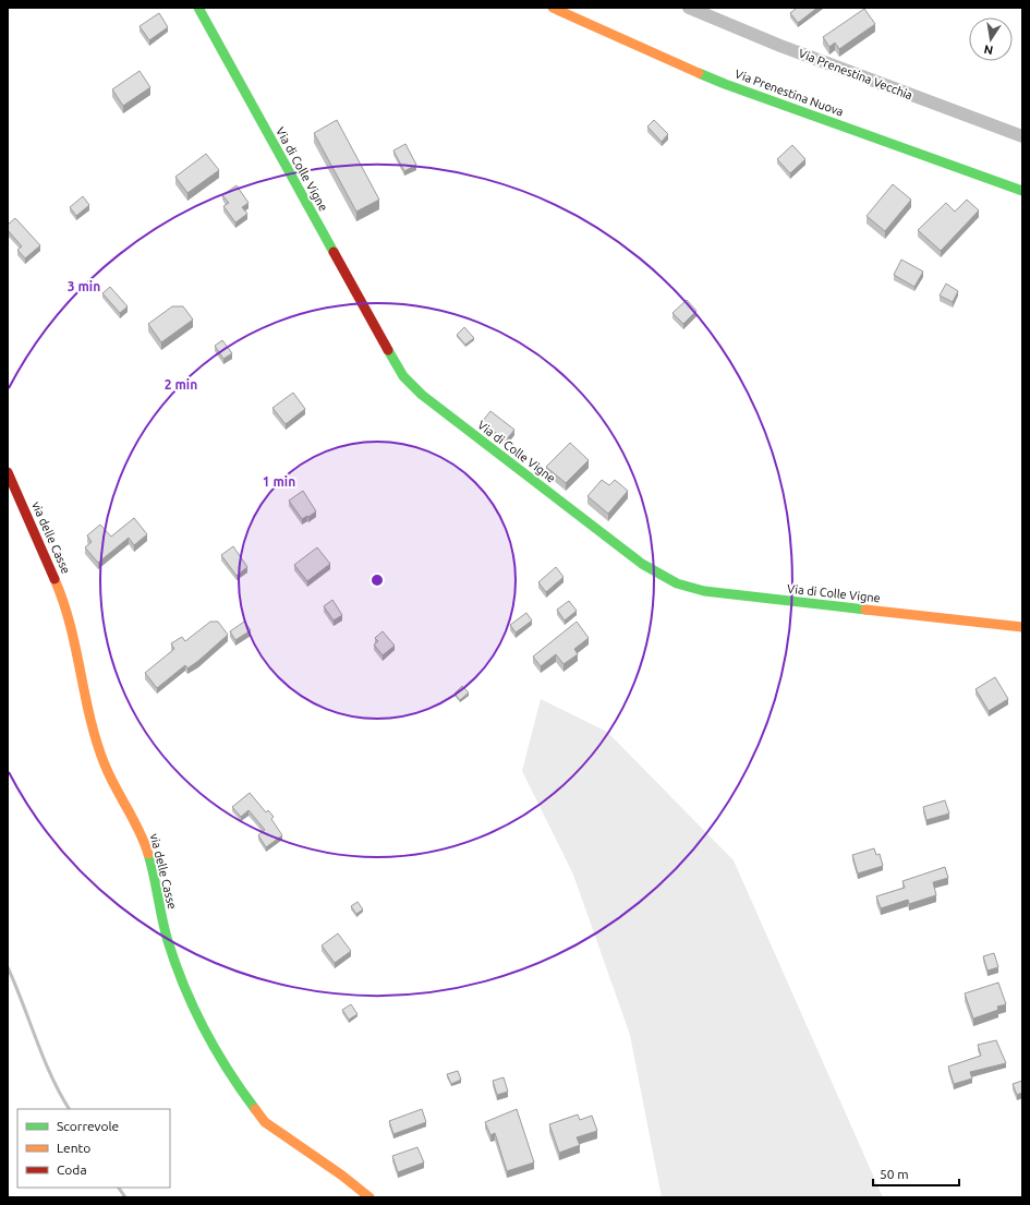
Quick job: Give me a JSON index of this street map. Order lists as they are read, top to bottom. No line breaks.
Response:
{"streets":{"street":["Via Prenestina Vecchia","Via Prenestina Nuova","Via di Colle Vigne","via delle Casse"]},"legend":["Scorrevole","Lento","Coda"],"scale_bar":"50 m","north":"bottom","rings":["3 min","2 min","1 min"]}
